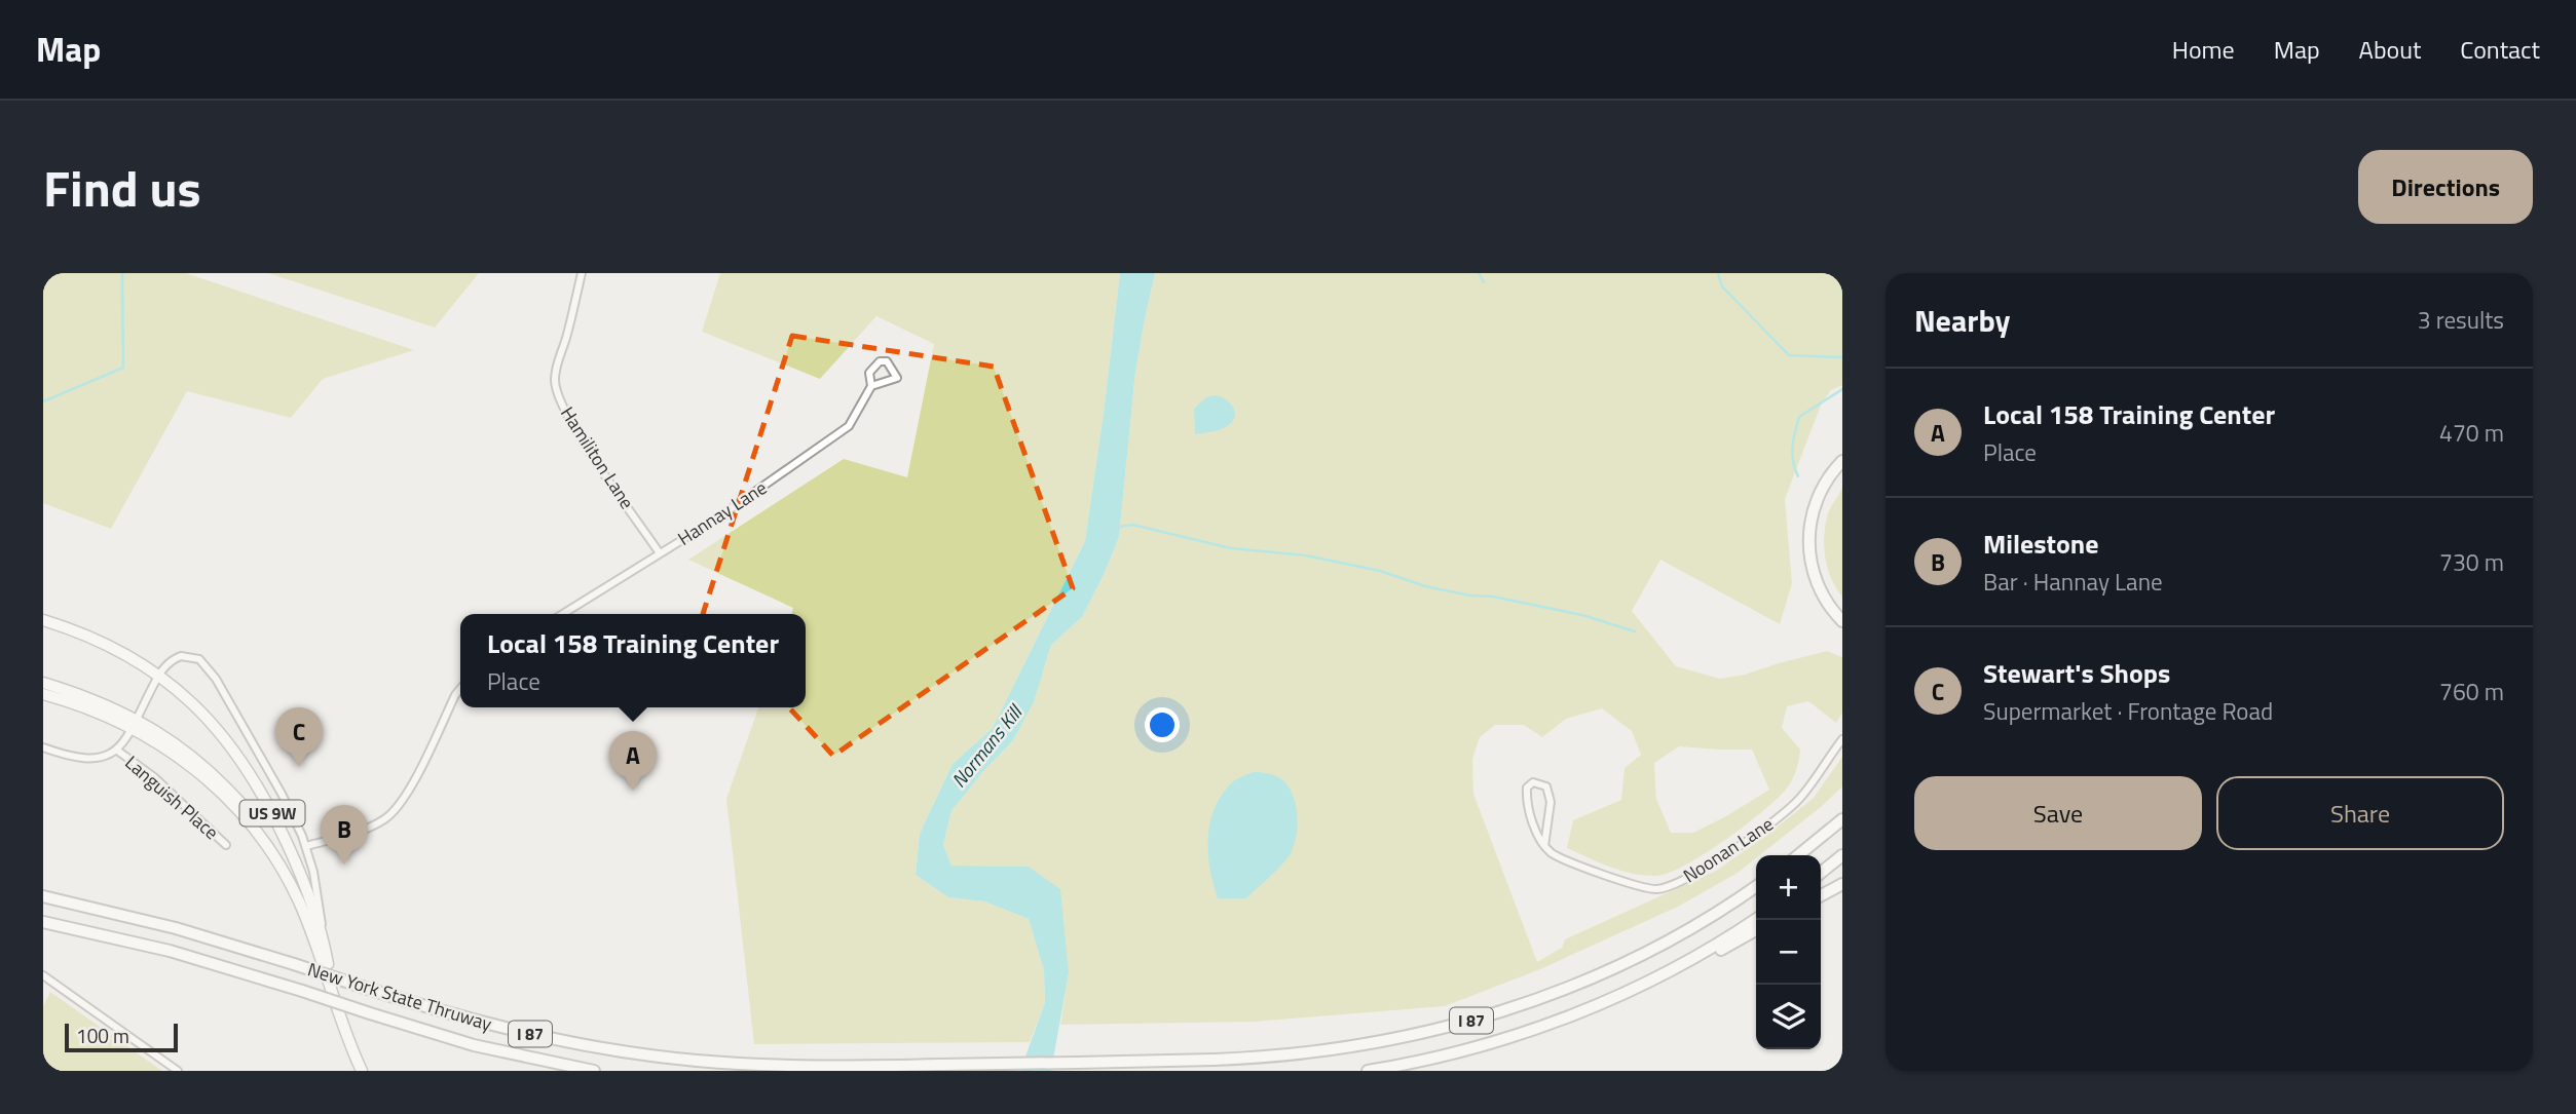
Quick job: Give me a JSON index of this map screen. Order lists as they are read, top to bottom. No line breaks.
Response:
{"streets":{"highway":["New York State Thruway","I 87"],"main road":["US 9W"],"street":["Hamiliton Lane","Hannay Lane","Languish Place","Noonan Lane"]},"crossings":[["Hamiliton Lane","Hannay Lane"]],"water":["Normans Kill"],"scale_bar":"100 m","page":{"header":"Map","nav":["Home","Map","About","Contact"],"title":"Find us","buttons":["Directions",["Save","Share"]],"heading":["Nearby","3 results"],"list":[{"mark":"A","name":"Local 158 Training Center","note":"Place","value":"470 m"},{"mark":"B","name":"Milestone","note":"Bar · Hannay Lane","value":"730 m"},{"mark":"C","name":"Stewart's Shops","note":"Supermarket · Frontage Road","value":"760 m"}],"popup":["Local 158 Training Center","Place"],"pins":["C","A","B"],"map_buttons":["+","−"],"scale":"100 m"}}
